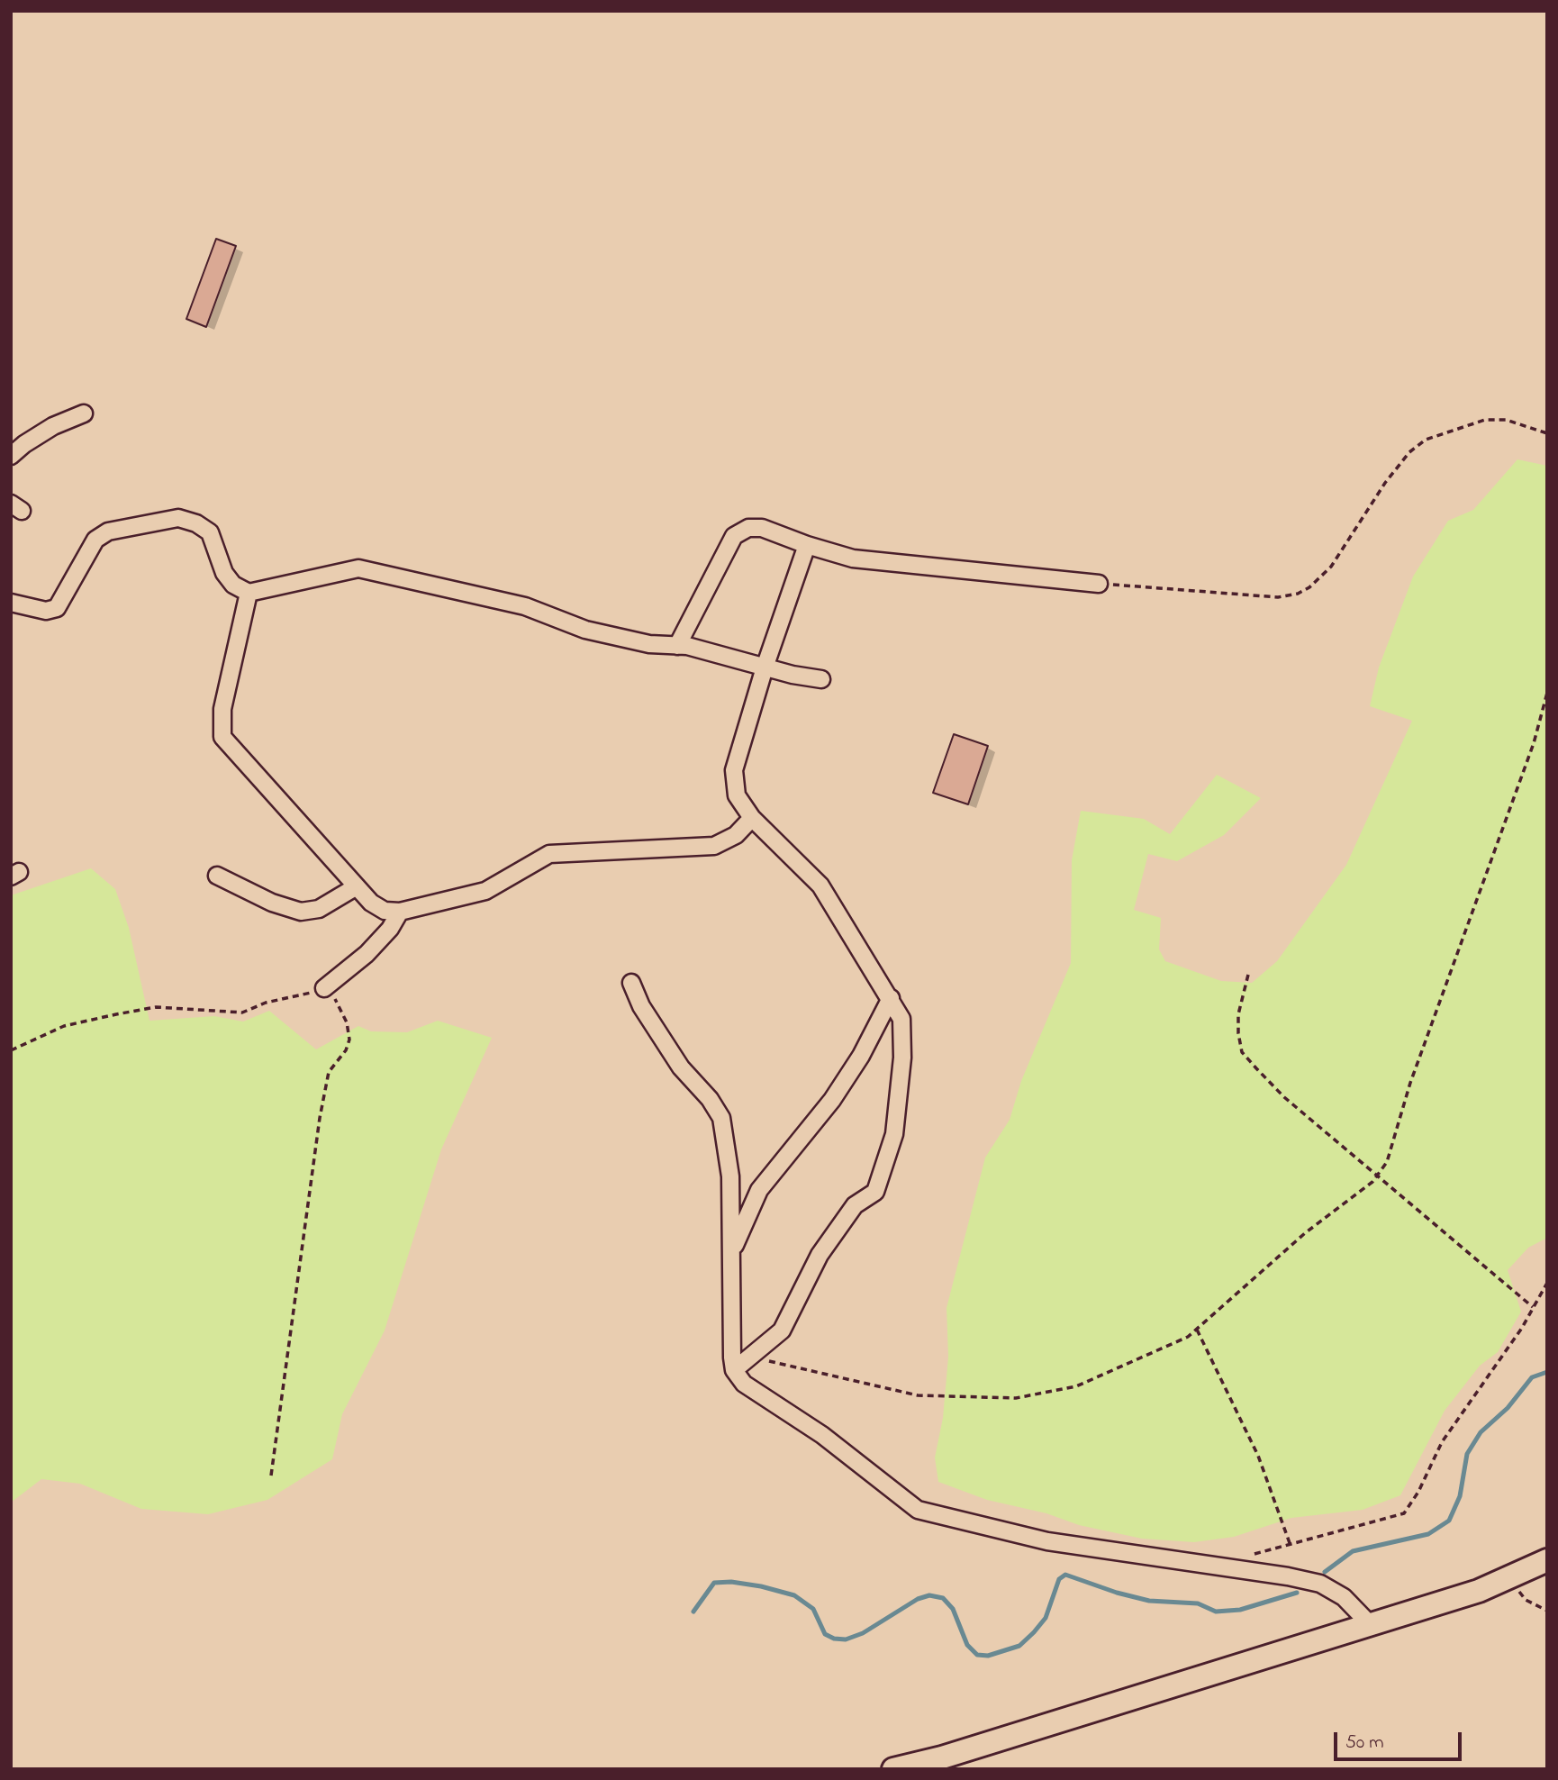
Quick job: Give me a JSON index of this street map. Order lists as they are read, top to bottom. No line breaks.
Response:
{"scale_bar":"50 m"}
